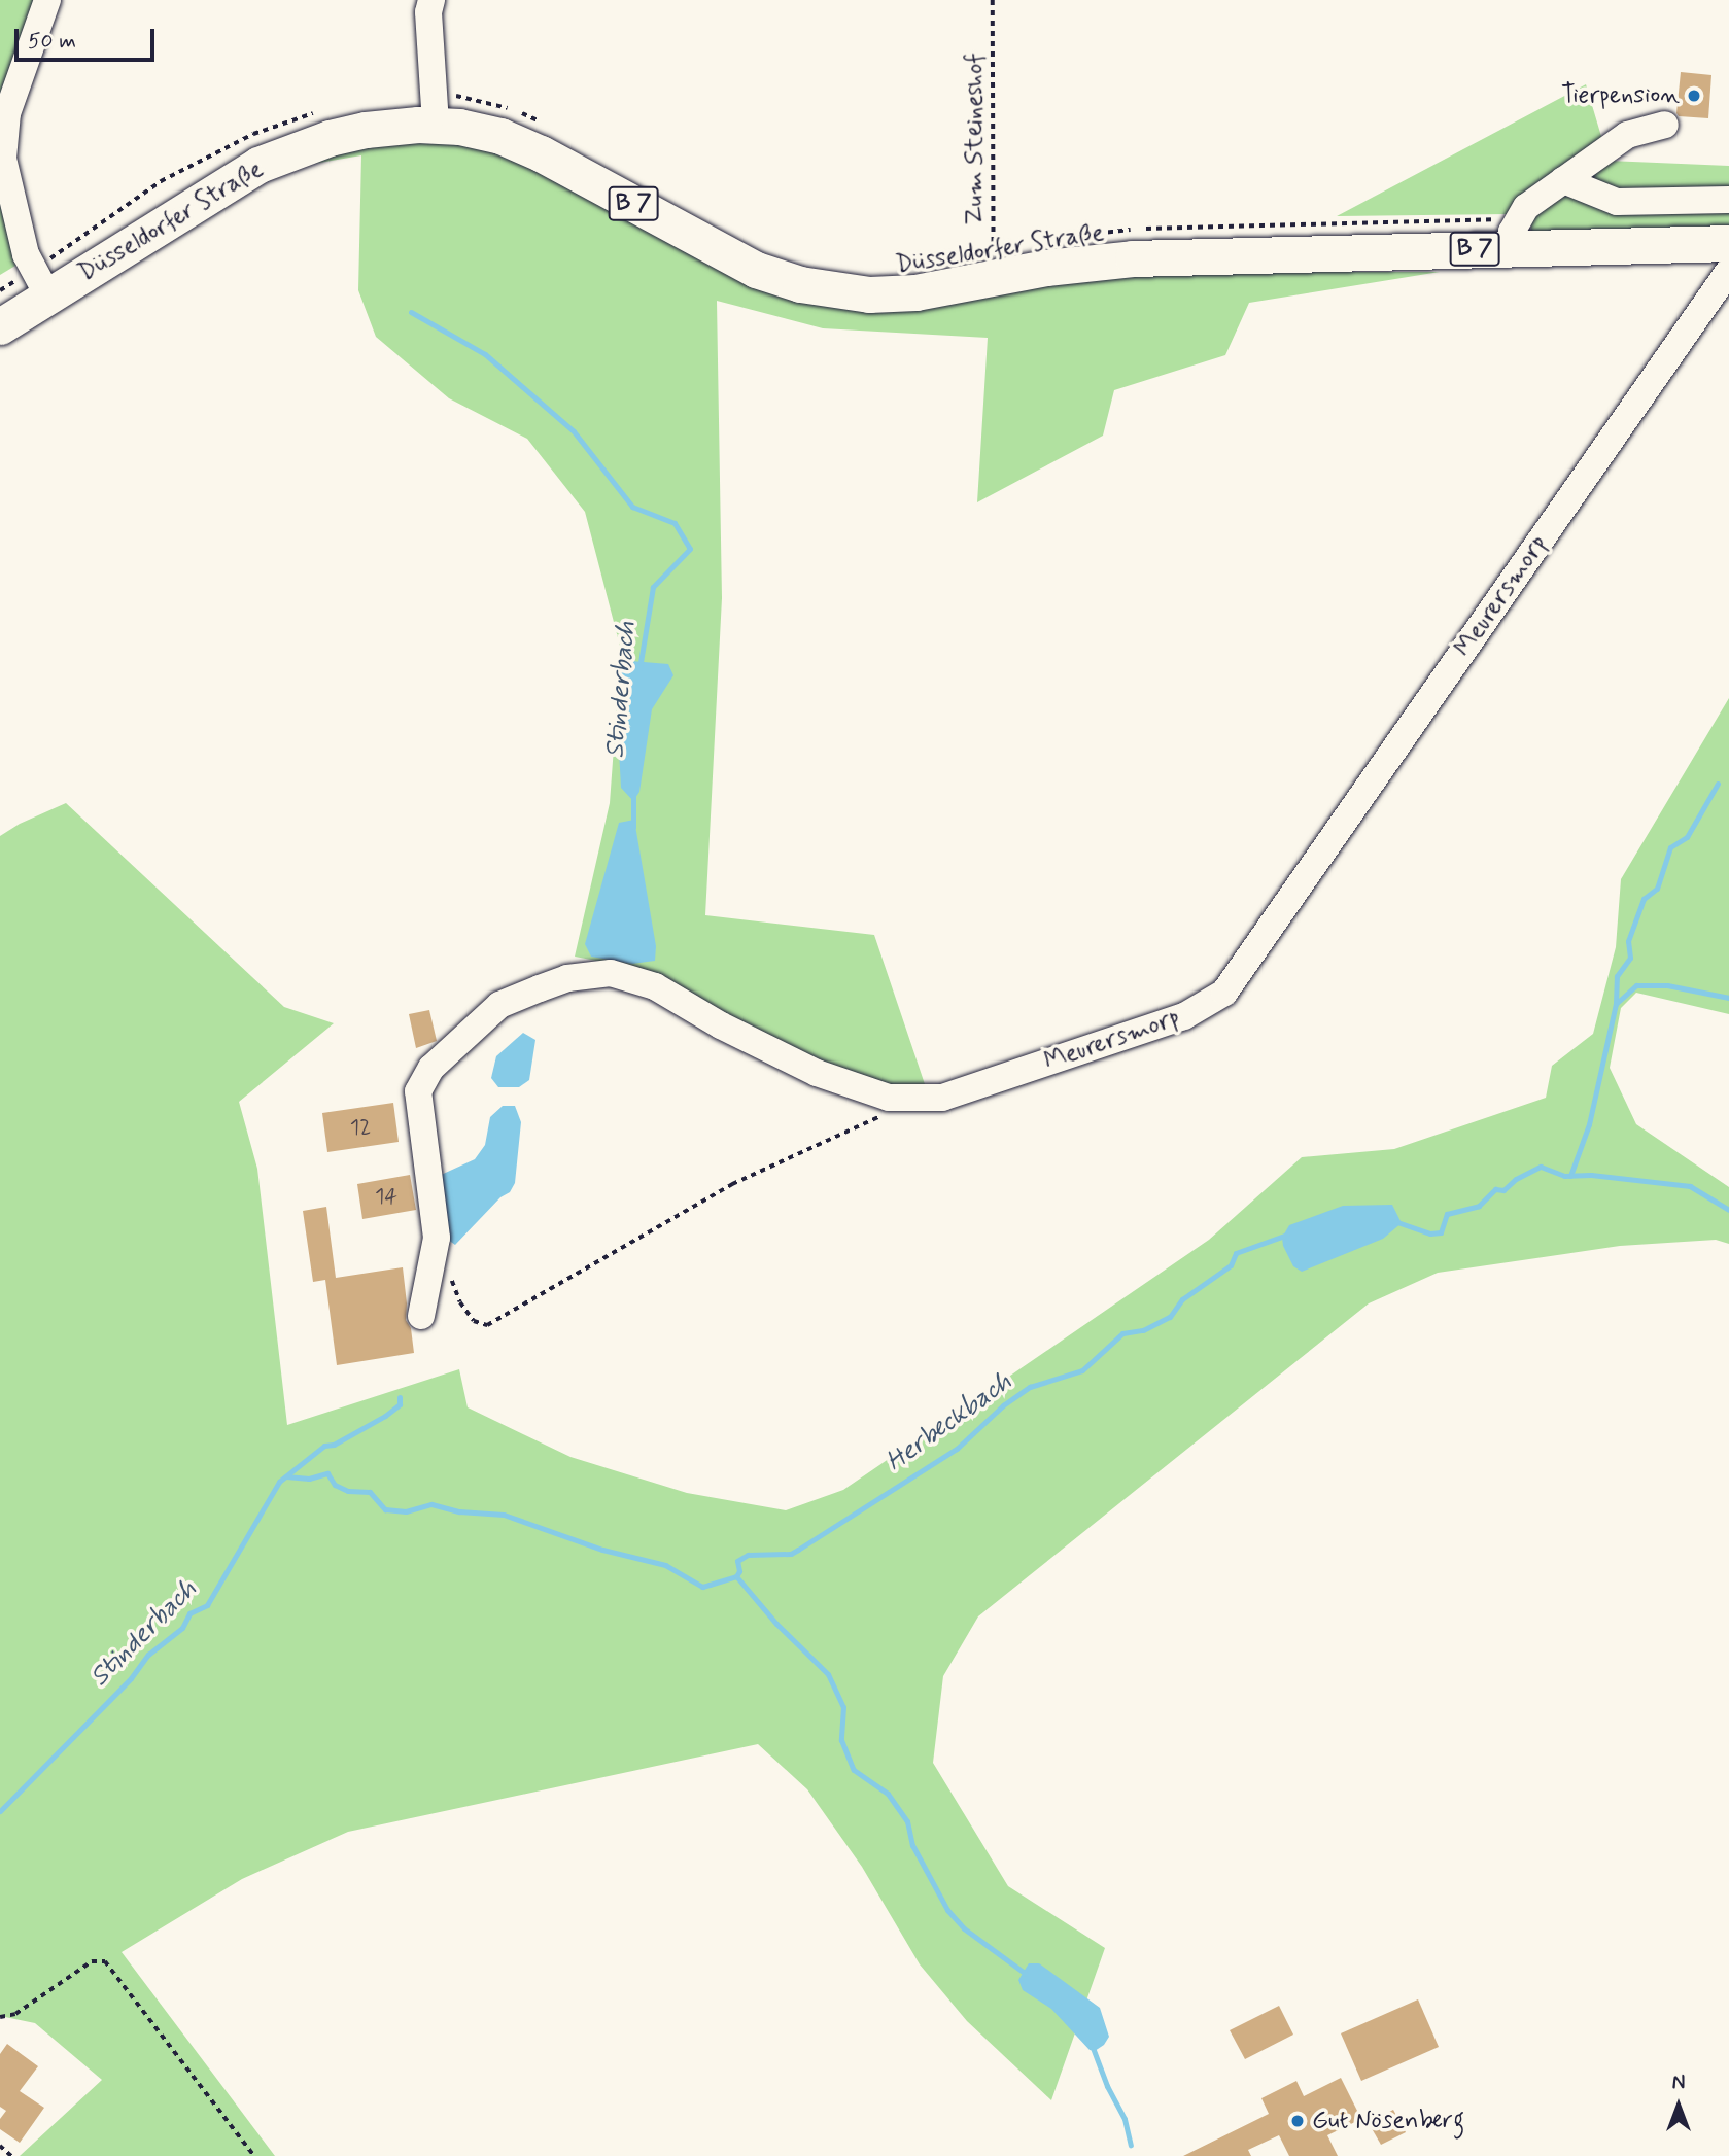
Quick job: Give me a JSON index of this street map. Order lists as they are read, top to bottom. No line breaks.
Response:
{"streets":{"main road":["B 7","Düsseldorfer Straße"],"lane":["Meurersmorp"],"path":["Zum Steineshof"]},"crossings":[["Zum Steineshof","Düsseldorfer Straße"]],"water":["Stinderbach","Herbeckbach"],"places":["Tierpension","Gut Nösenberg"],"house_numbers":["12","14"],"scale_bar":"50 m","north":"top"}
